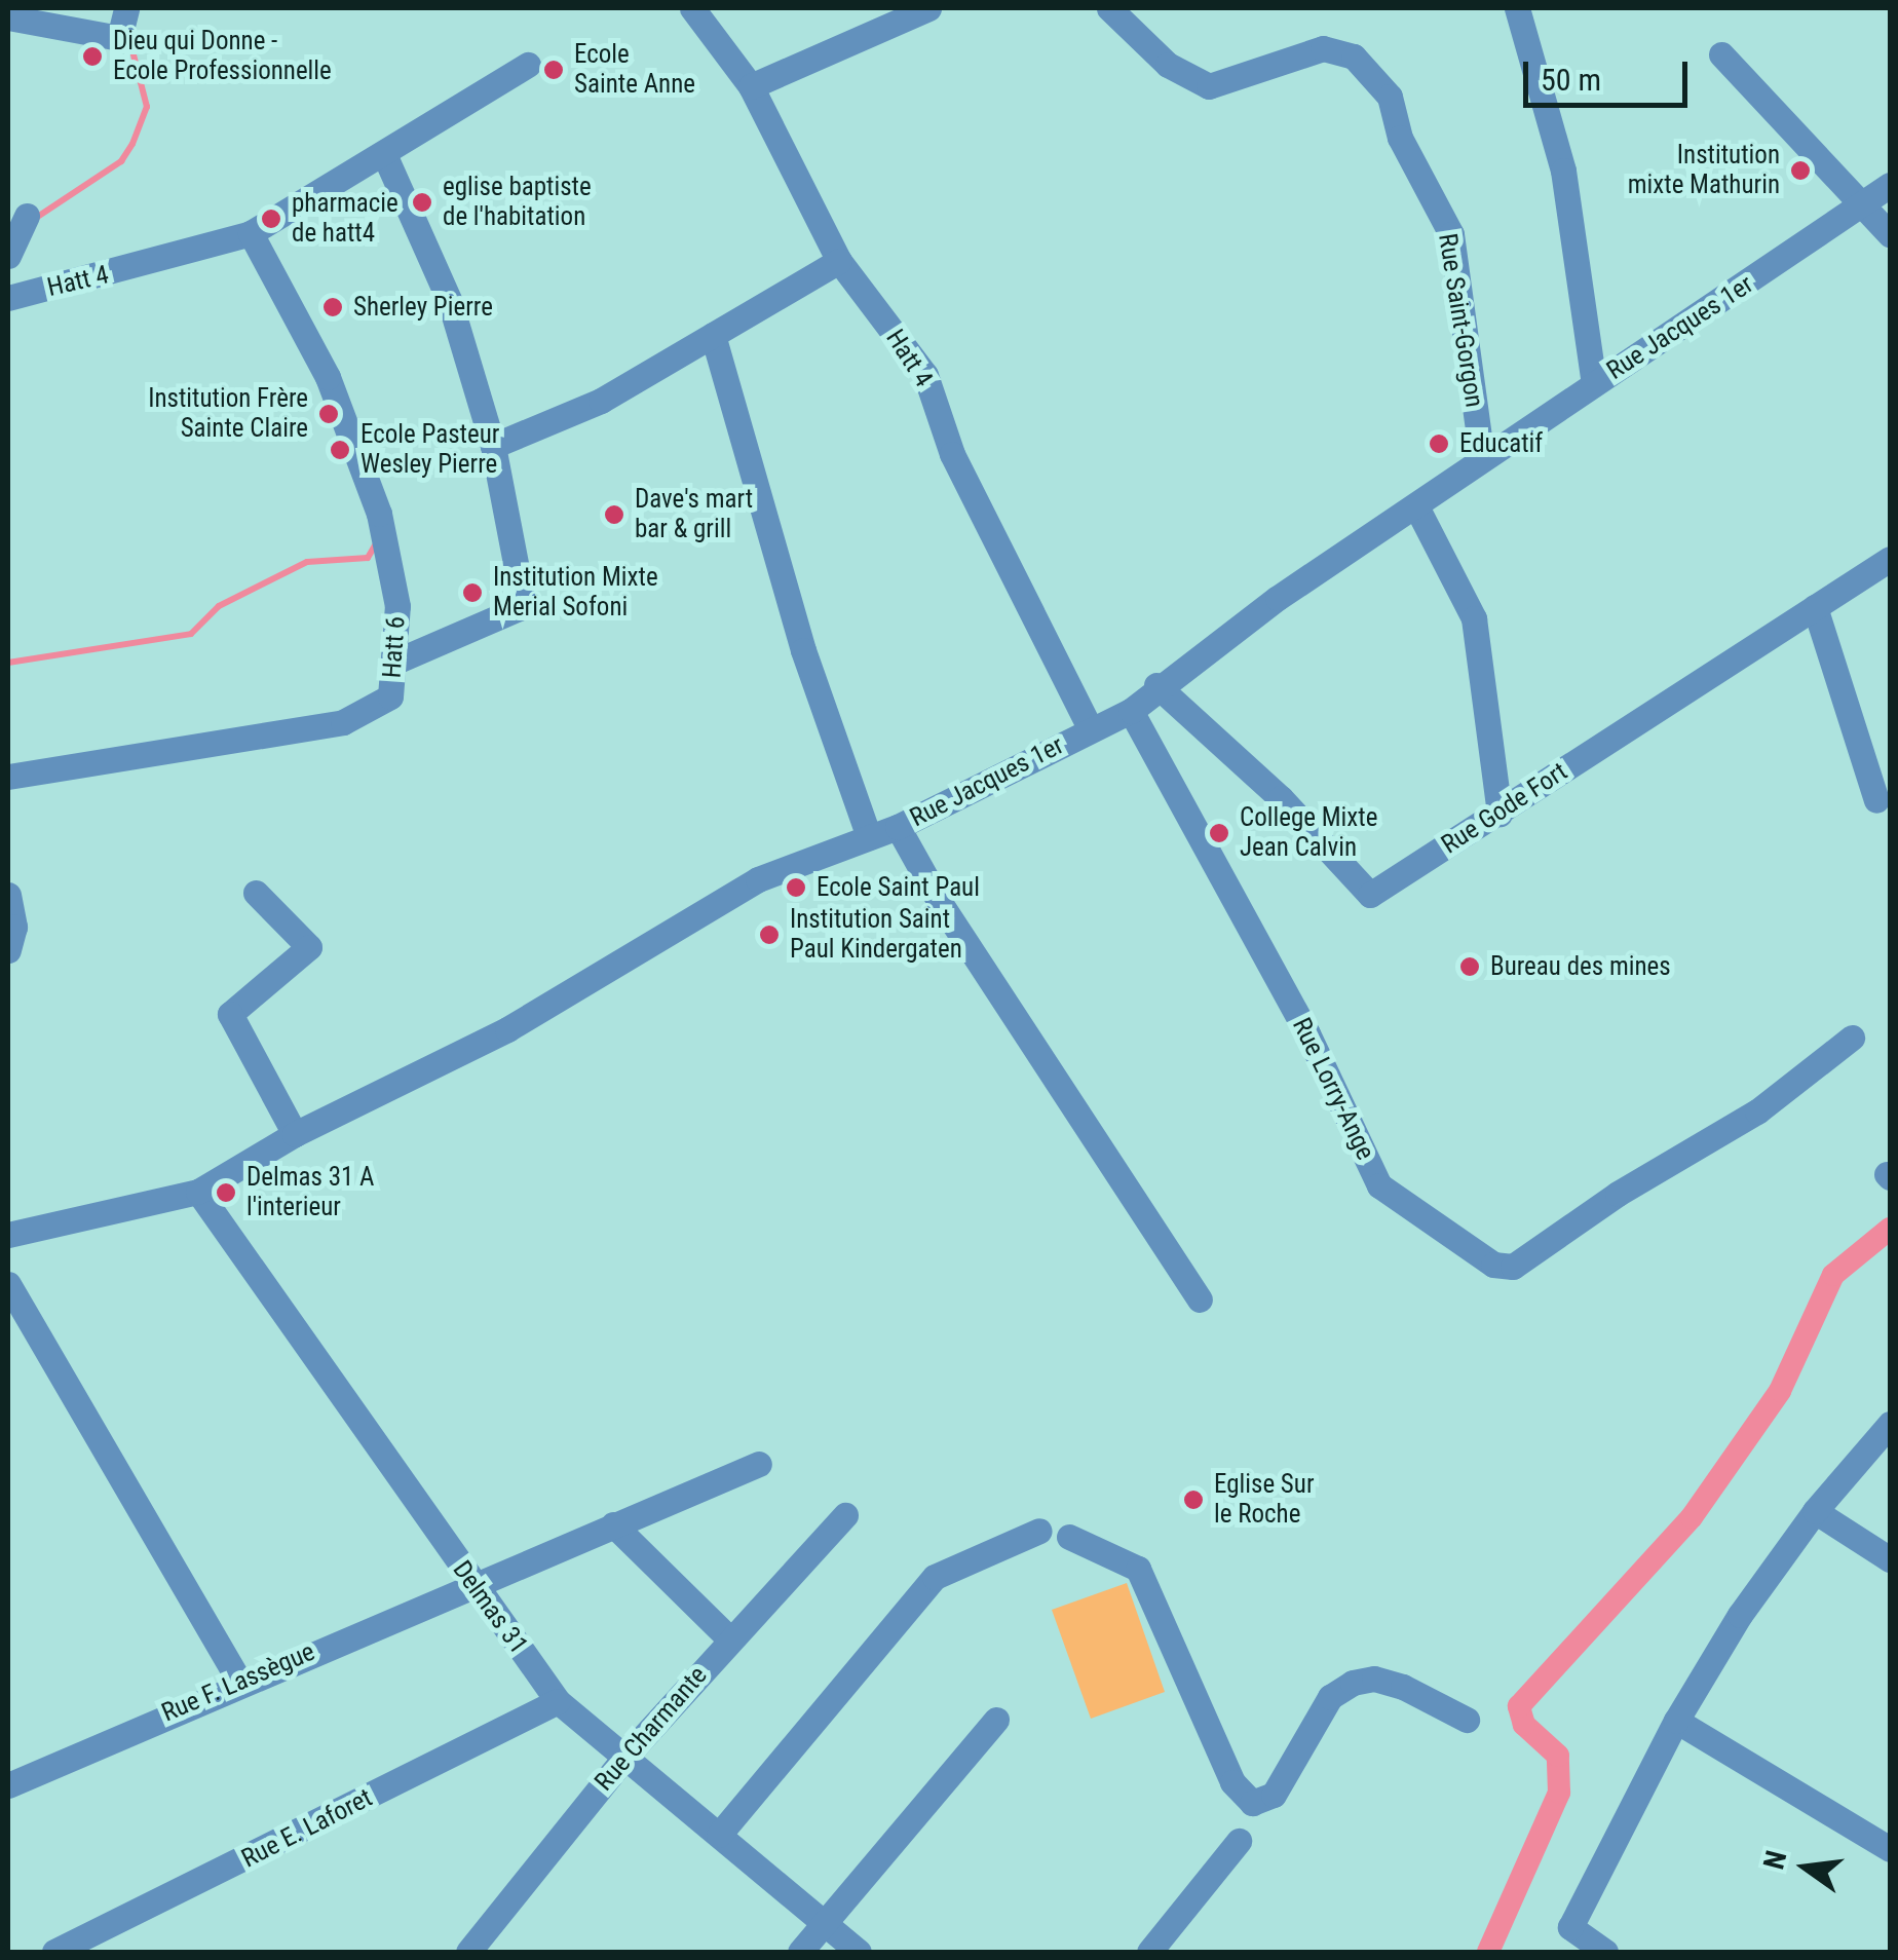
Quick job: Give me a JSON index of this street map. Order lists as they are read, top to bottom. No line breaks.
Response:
{"streets":{"street":["Hatt 4","Rue Saint-Gorgon","Rue Jacques 1er","Hatt 6","Rue Gode Fort","Rue Lorry-Ange","Delmas 31","Rue F. Lassègue","Rue Charmante","Rue E. Laforet"]},"crossings":[["Hatt 4","Rue Jacques 1er"],["Hatt 4","Hatt 6"],["Rue Saint-Gorgon","Rue Jacques 1er"],["Rue Jacques 1er","Rue Gode Fort"],["Rue Jacques 1er","Rue Lorry-Ange"],["Rue Jacques 1er","Delmas 31"],["Delmas 31","Rue F. Lassègue"],["Delmas 31","Rue Charmante"],["Delmas 31","Rue E. Laforet"]],"places":["Dieu qui Donne - Ecole Professionnelle","Ecole Sainte Anne","Institution mixte Mathurin","eglise baptiste de l'habitation","pharmacie de hatt4","Sherley Pierre","Institution Frère Sainte Claire","Educatif","Ecole Pasteur Wesley Pierre","Dave's mart bar & grill","Institution Mixte Merial Sofoni","College Mixte Jean Calvin","Ecole Saint Paul","Institution Saint Paul Kindergaten","Bureau des mines","Delmas 31 A l'interieur","Eglise Sur le Roche"],"scale_bar":"50 m","north":"left"}
